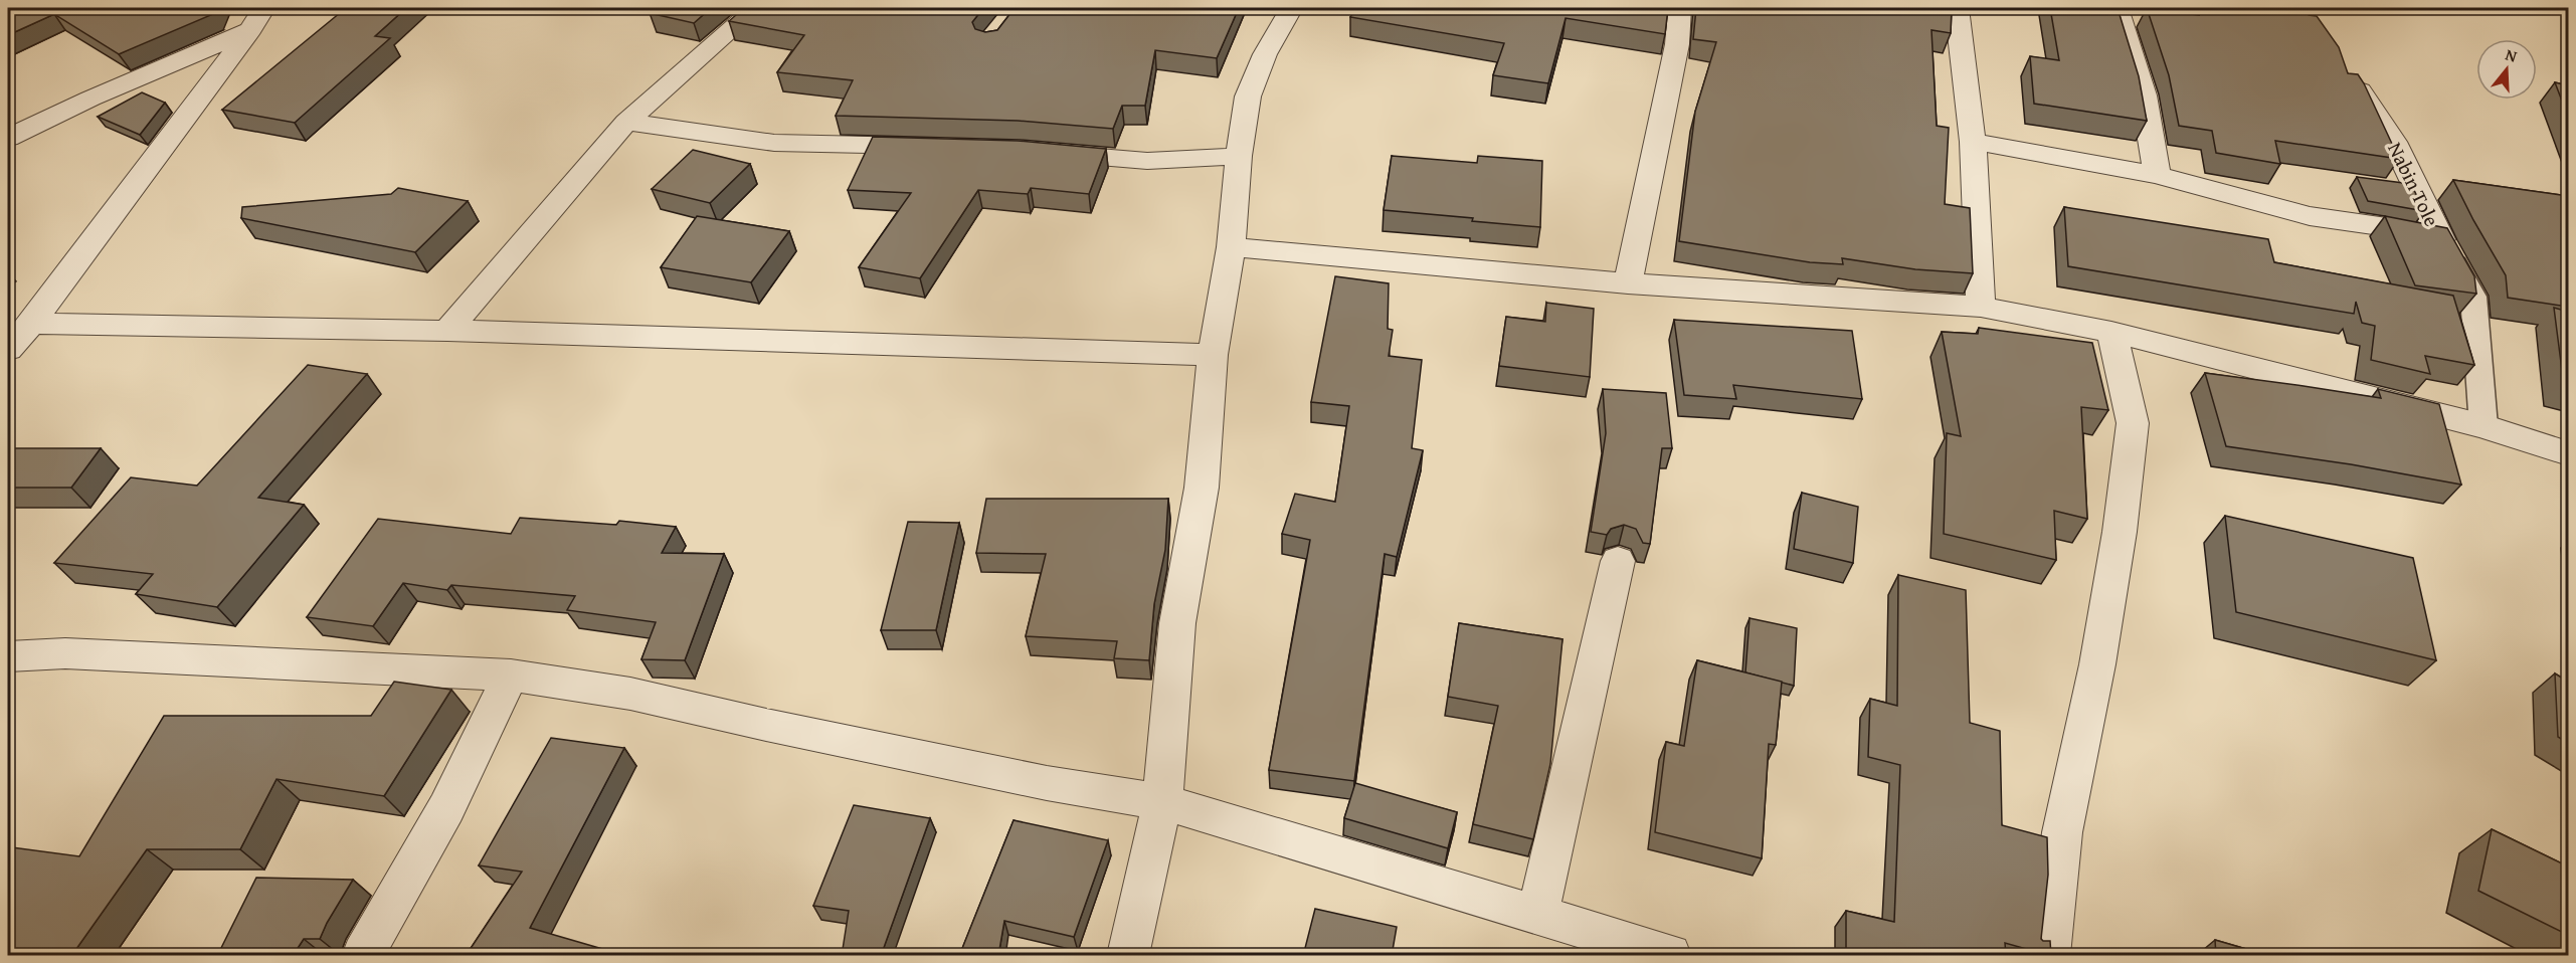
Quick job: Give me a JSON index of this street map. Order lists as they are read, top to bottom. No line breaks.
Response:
{"streets":{"street":["Nabin Tole"]},"north":"top"}
